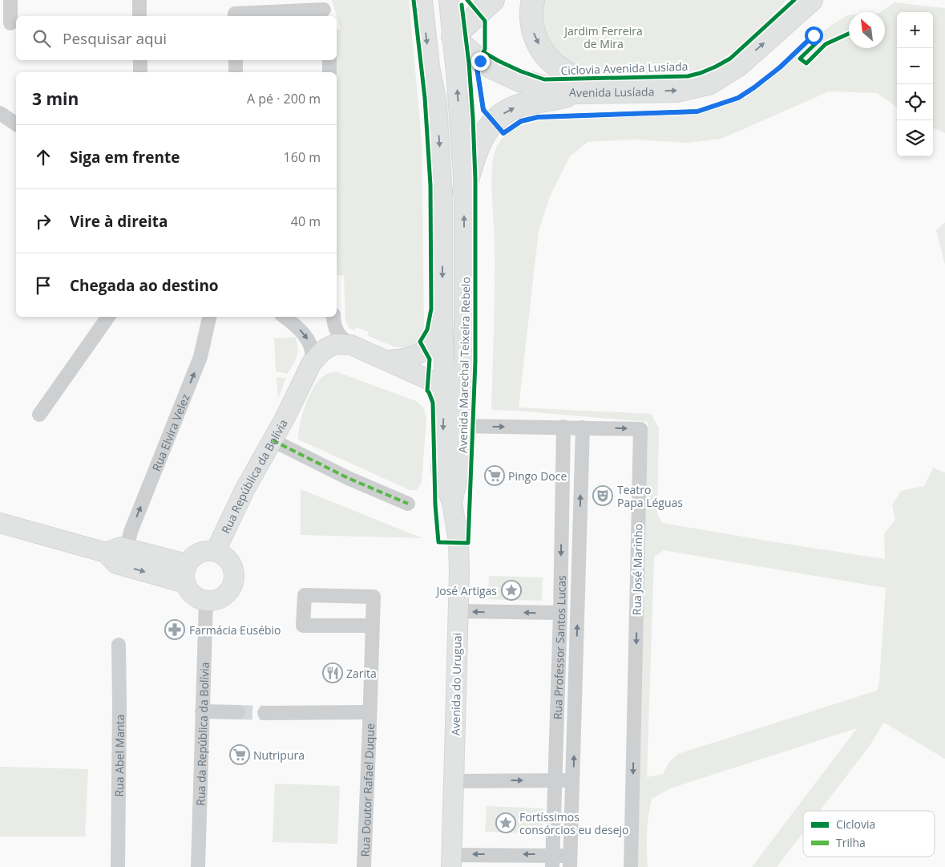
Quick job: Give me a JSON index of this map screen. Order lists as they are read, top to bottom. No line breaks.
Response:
{"streets":{"main road":["Avenida Lusíada"],"street":["Avenida Marechal Teixeira Rebelo","Rua Elvira Velez","Rua República da Bolívia","Rua José Marinho","Rua Professor Santos Lucas","Avenida do Uruguai","Rua da República da Bolívia","Rua Abel Manta","Rua Doutor Rafael Duque"],"cycle path":["Ciclovia Avenida Lusíada"]},"crossings":[["Avenida Lusíada","Avenida Marechal Teixeira Rebelo"],["Avenida Marechal Teixeira Rebelo","Rua José Marinho"],["Avenida Marechal Teixeira Rebelo","Avenida do Uruguai"],["Rua República da Bolívia","Rua da República da Bolívia"],["Rua José Marinho","Rua Professor Santos Lucas"]],"one_way":["Avenida Lusíada"],"parks":["Jardim Ferreira de Mira"],"places":{"supermarket":["Pingo Doce","Nutripura"],"theatre":["Teatro Papa Léguas"],"place":["José Artigas","Fortíssimos consórcios eu desejo"],"pharmacy":["Farmácia Eusébio"],"restaurant":["Zarita"]},"legend":["Ciclovia","Trilha"],"north":"top left","page":{"map_buttons":["+","−"],"search":"Pesquisar aqui","heading":["3 min","A pé · 200 m"],"list":[["Siga em frente","160 m"],["Vire à direita","40 m"],"Chegada ao destino"]}}
